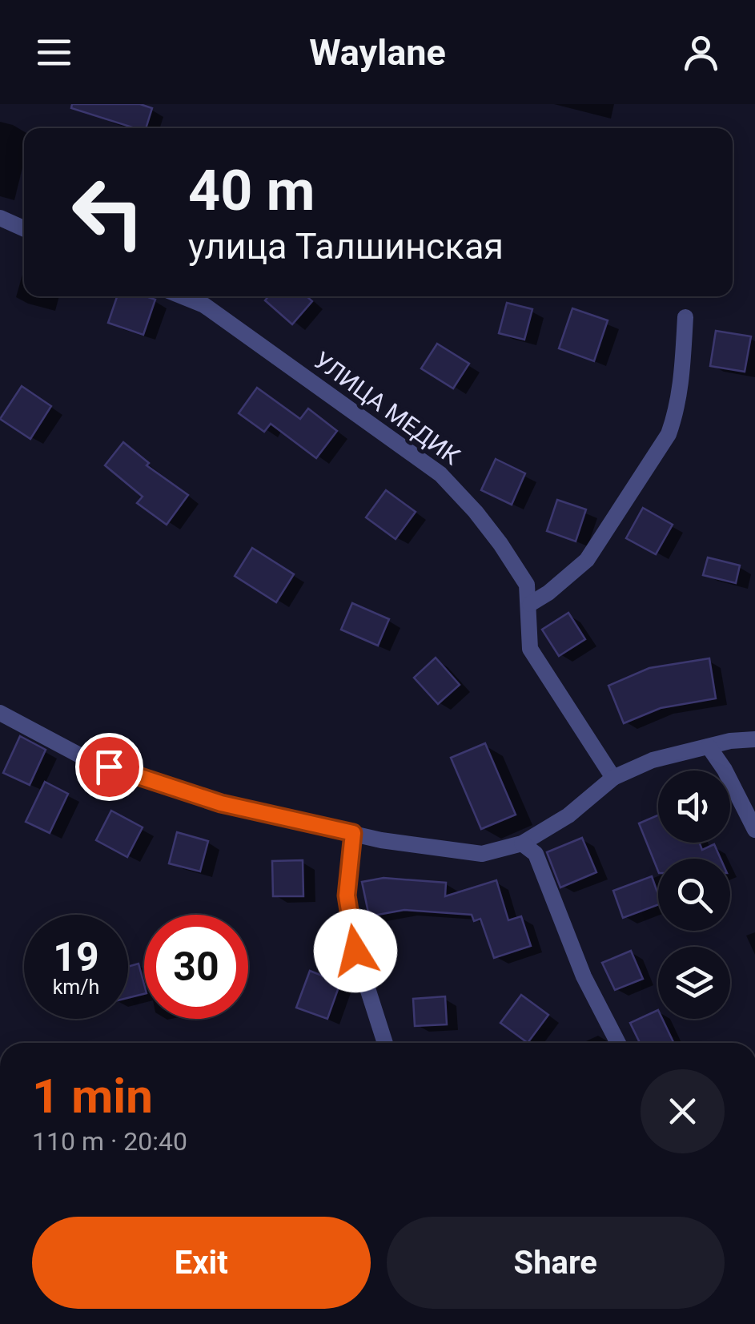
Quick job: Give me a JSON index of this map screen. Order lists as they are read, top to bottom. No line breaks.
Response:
{"streets":{"street":["УЛИЦА МЕДИК"]},"page":{"header":"Waylane","turn":["40 m","улица Талшинская"],"speed":"19 km/h","limit":"30","heading":["1 min","110 m · 20:40"],"buttons":["Exit","Share"]}}
